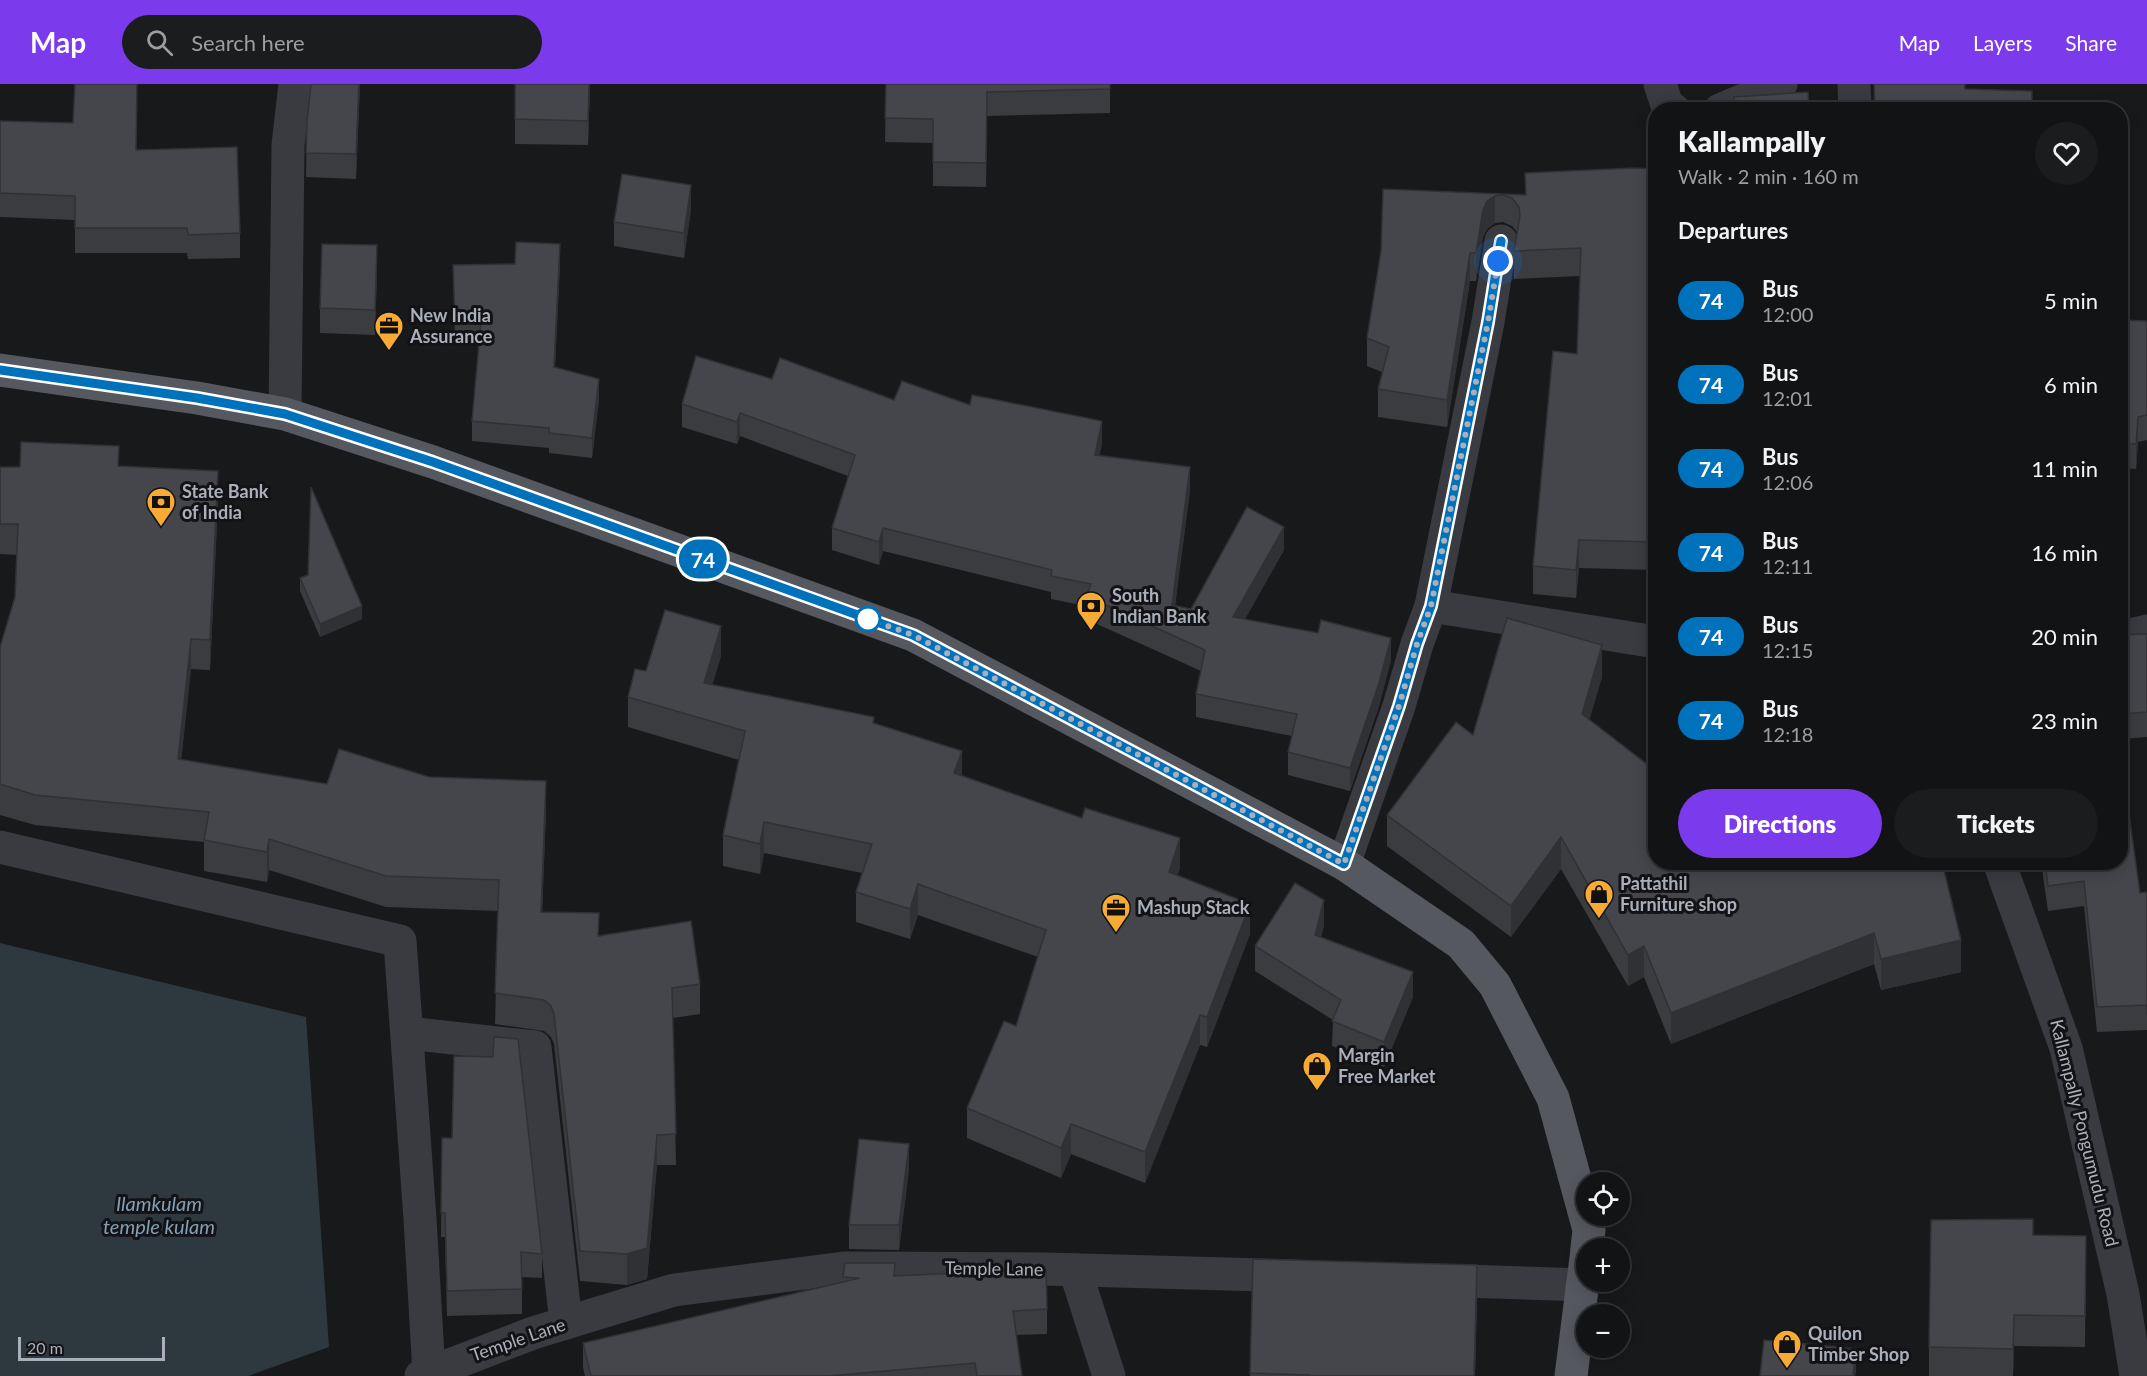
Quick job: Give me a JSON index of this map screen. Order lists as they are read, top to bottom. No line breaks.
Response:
{"streets":{"street":["Kallampally Pongumudu Road","Temple Lane"]},"water":["Ilamkulam temple kulam"],"places":{"office":["New India Assurance","Mashup Stack"],"bank":["State Bank of India","South Indian Bank"],"shop":["Pattathil Furniture shop","Margin Free Market","Quilon Timber Shop"]},"lines":["bus line 74"],"scale_bar":"20 m","page":{"header":"Map","search":"Search here","nav":["Map","Layers","Share"],"on_map":"74","heading":[["Kallampally","Walk · 2 min · 160 m"],"Departures"],"list":[{"mark":"74","name":"Bus","note":"12:00","value":"5 min"},{"mark":"74","name":"Bus","note":"12:01","value":"6 min"},{"mark":"74","name":"Bus","note":"12:06","value":"11 min"},{"mark":"74","name":"Bus","note":"12:11","value":"16 min"},{"mark":"74","name":"Bus","note":"12:15","value":"20 min"},{"mark":"74","name":"Bus","note":"12:18","value":"23 min"}],"buttons":["Directions","Tickets"],"map_buttons":["+","−"],"scale":"20 m"}}
